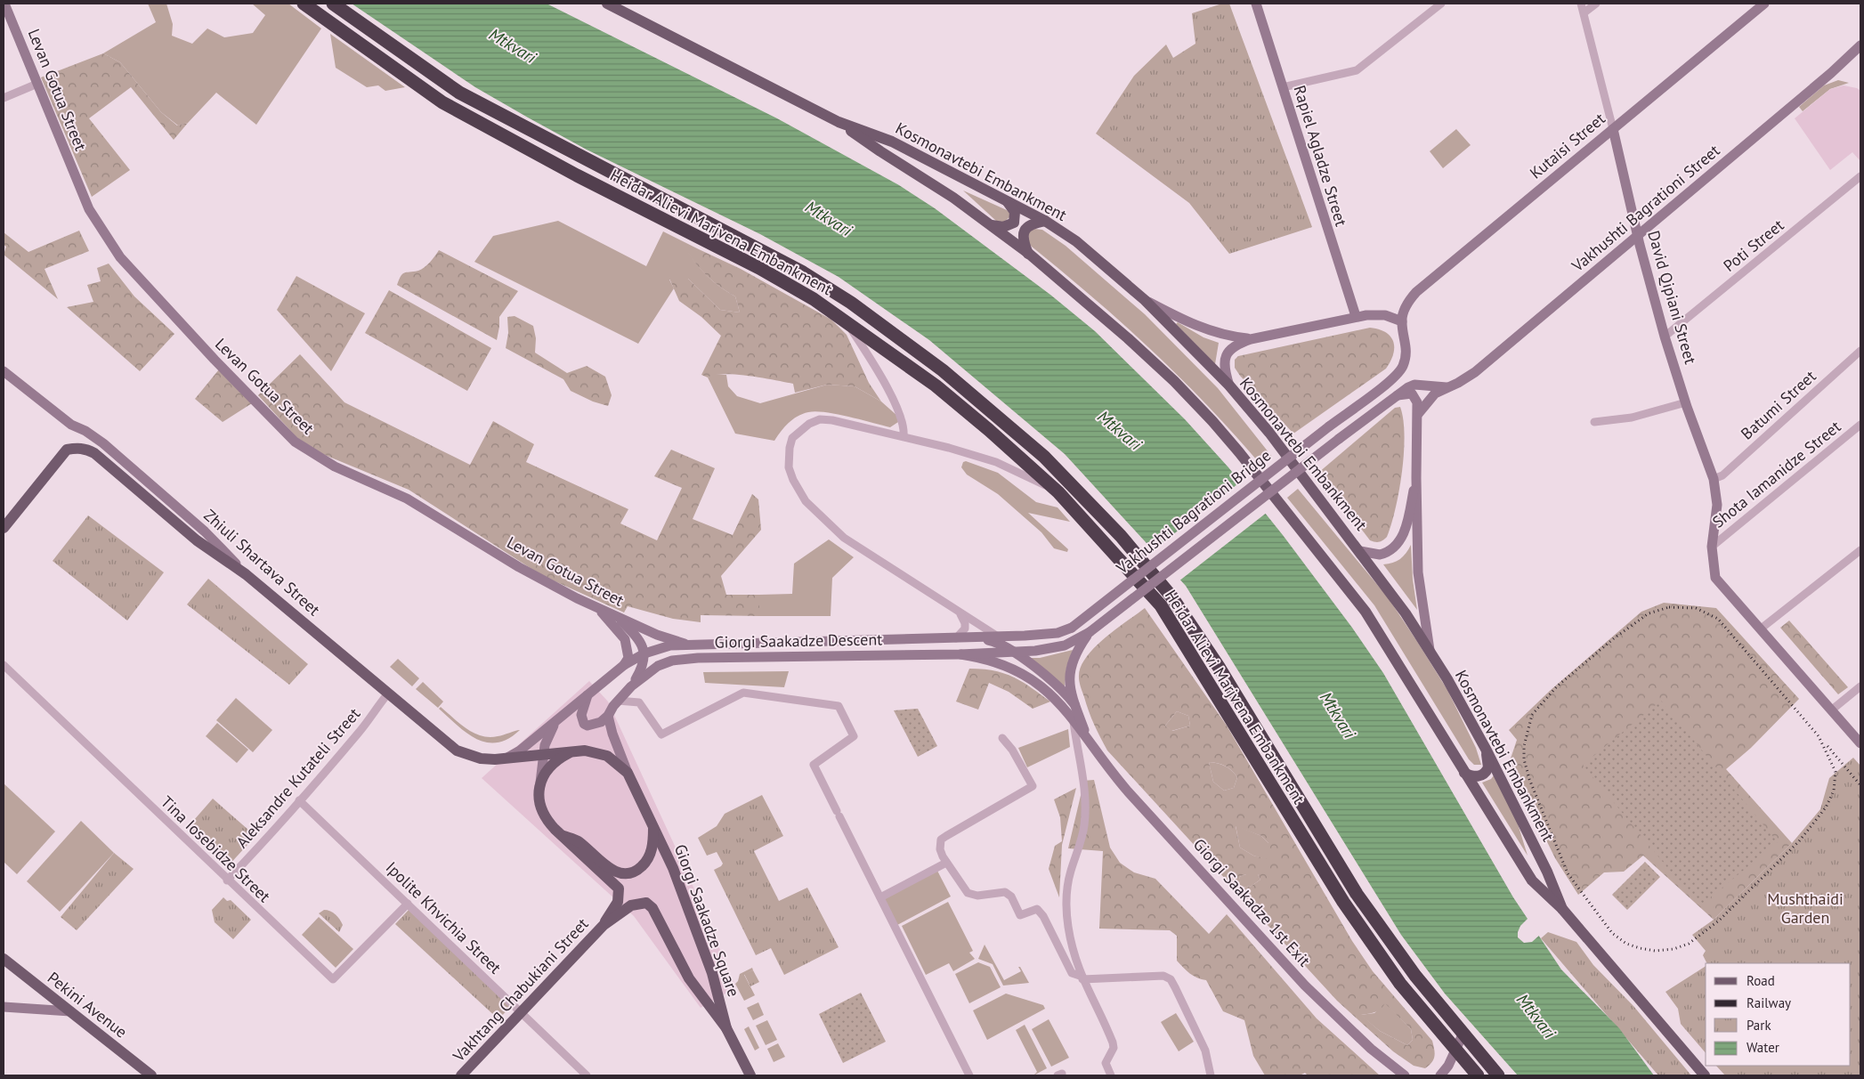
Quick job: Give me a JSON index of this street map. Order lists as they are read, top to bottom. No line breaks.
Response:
{"streets":{"highway":["Heidar Alievi Marjvena Embankment"],"main road":["Levan Gotua Street","Kutaisi Street","Rapiel Agladze Street","Kosmonavtebi Embankment","Vakhushti Bagrationi Street","David Qipiani Street","Vakhushti Bagrationi Bridge","Zhiuli Shartava Street","Giorgi Saakadze Descent","Giorgi Saakadze 1st Exit","Giorgi Saakadze Square","Vakhtang Chabukiani Street","Pekini Avenue"],"street":["Poti Street","Batumi Street","Shota Iamanidze Street","Aleksandre Kutateli Street","Tina Iosebidze Street","Ipolite Khvichia Street"]},"crossings":[["Levan Gotua Street","Giorgi Saakadze Descent"],["Kutaisi Street","David Qipiani Street"],["Kutaisi Street","Vakhushti Bagrationi Bridge"],["Vakhushti Bagrationi Street","David Qipiani Street"],["Poti Street","David Qipiani Street"],["David Qipiani Street","Batumi Street"],["David Qipiani Street","Shota Iamanidze Street"],["Vakhushti Bagrationi Bridge","Giorgi Saakadze Descent"],["Vakhushti Bagrationi Bridge","Giorgi Saakadze 1st Exit"],["Zhiuli Shartava Street","Aleksandre Kutateli Street"],["Zhiuli Shartava Street","Giorgi Saakadze Square"],["Giorgi Saakadze Descent","Giorgi Saakadze 1st Exit"],["Giorgi Saakadze Descent","Giorgi Saakadze Square"],["Aleksandre Kutateli Street","Tina Iosebidze Street"],["Aleksandre Kutateli Street","Ipolite Khvichia Street"],["Tina Iosebidze Street","Ipolite Khvichia Street"],["Ipolite Khvichia Street","Vakhtang Chabukiani Street"],["Giorgi Saakadze Square","Vakhtang Chabukiani Street"]],"water":["Mtkvari"],"parks":["Mushthaidi Garden"],"legend":["Road","Railway","Park","Water"]}
